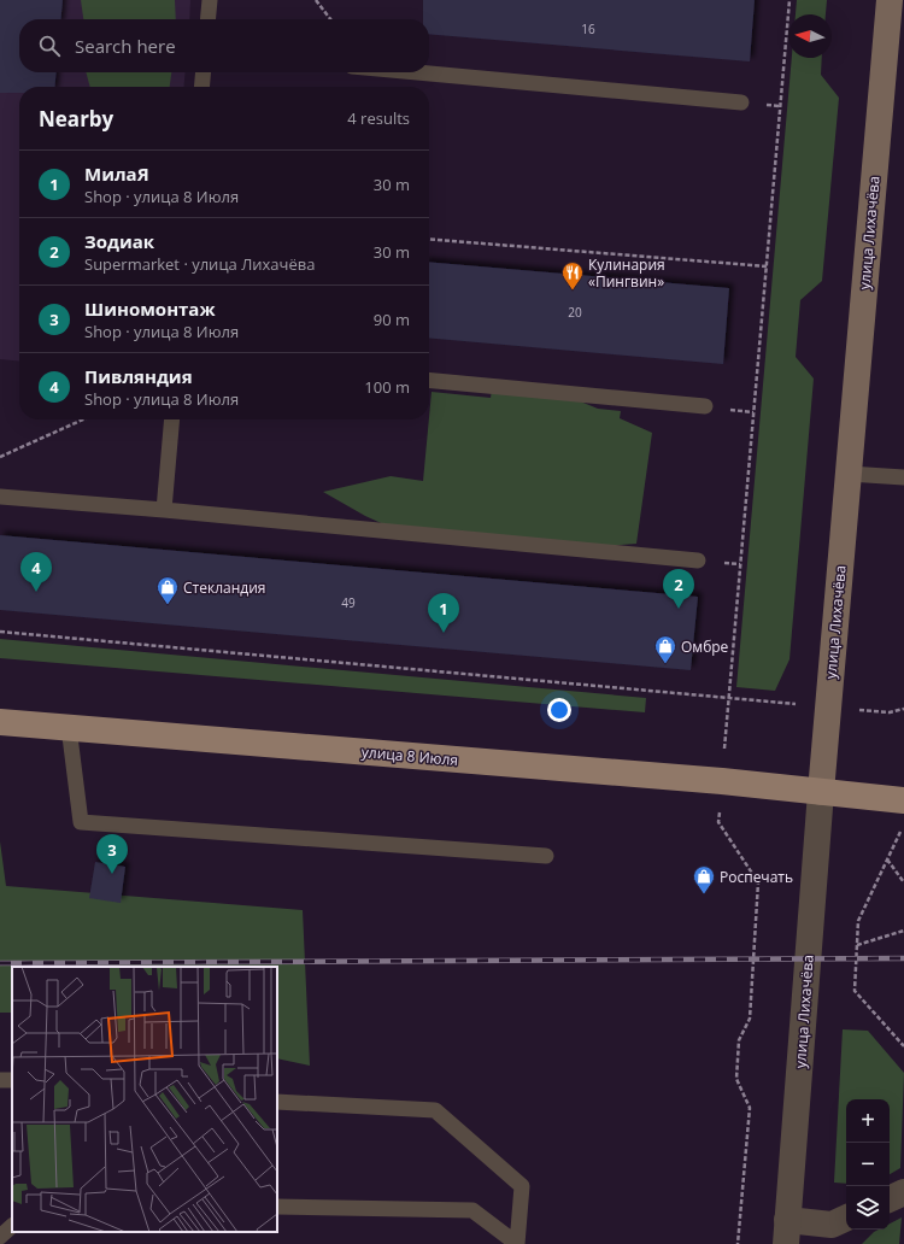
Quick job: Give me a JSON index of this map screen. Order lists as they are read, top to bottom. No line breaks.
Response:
{"streets":{"main road":["улица Лихачёва","улица 8 Июля"]},"crossings":[["улица Лихачёва","улица 8 Июля"]],"places":{"restaurant":["Кулинария «Пингвин»"],"shop":["Стекландия","Омбре","Роспечать"]},"house_numbers":["16","20","49"],"north":"left","page":{"search":"Search here","heading":["Nearby","4 results"],"list":[{"mark":"1","name":"МилаЯ","note":"Shop · улица 8 Июля","value":"30 m"},{"mark":"2","name":"Зодиак","note":"Supermarket · улица Лихачёва","value":"30 m"},{"mark":"3","name":"Шиномонтаж","note":"Shop · улица 8 Июля","value":"90 m"},{"mark":"4","name":"Пивляндия","note":"Shop · улица 8 Июля","value":"100 m"}],"pins":["4","2","1","3"],"map_buttons":["+","−"]}}
